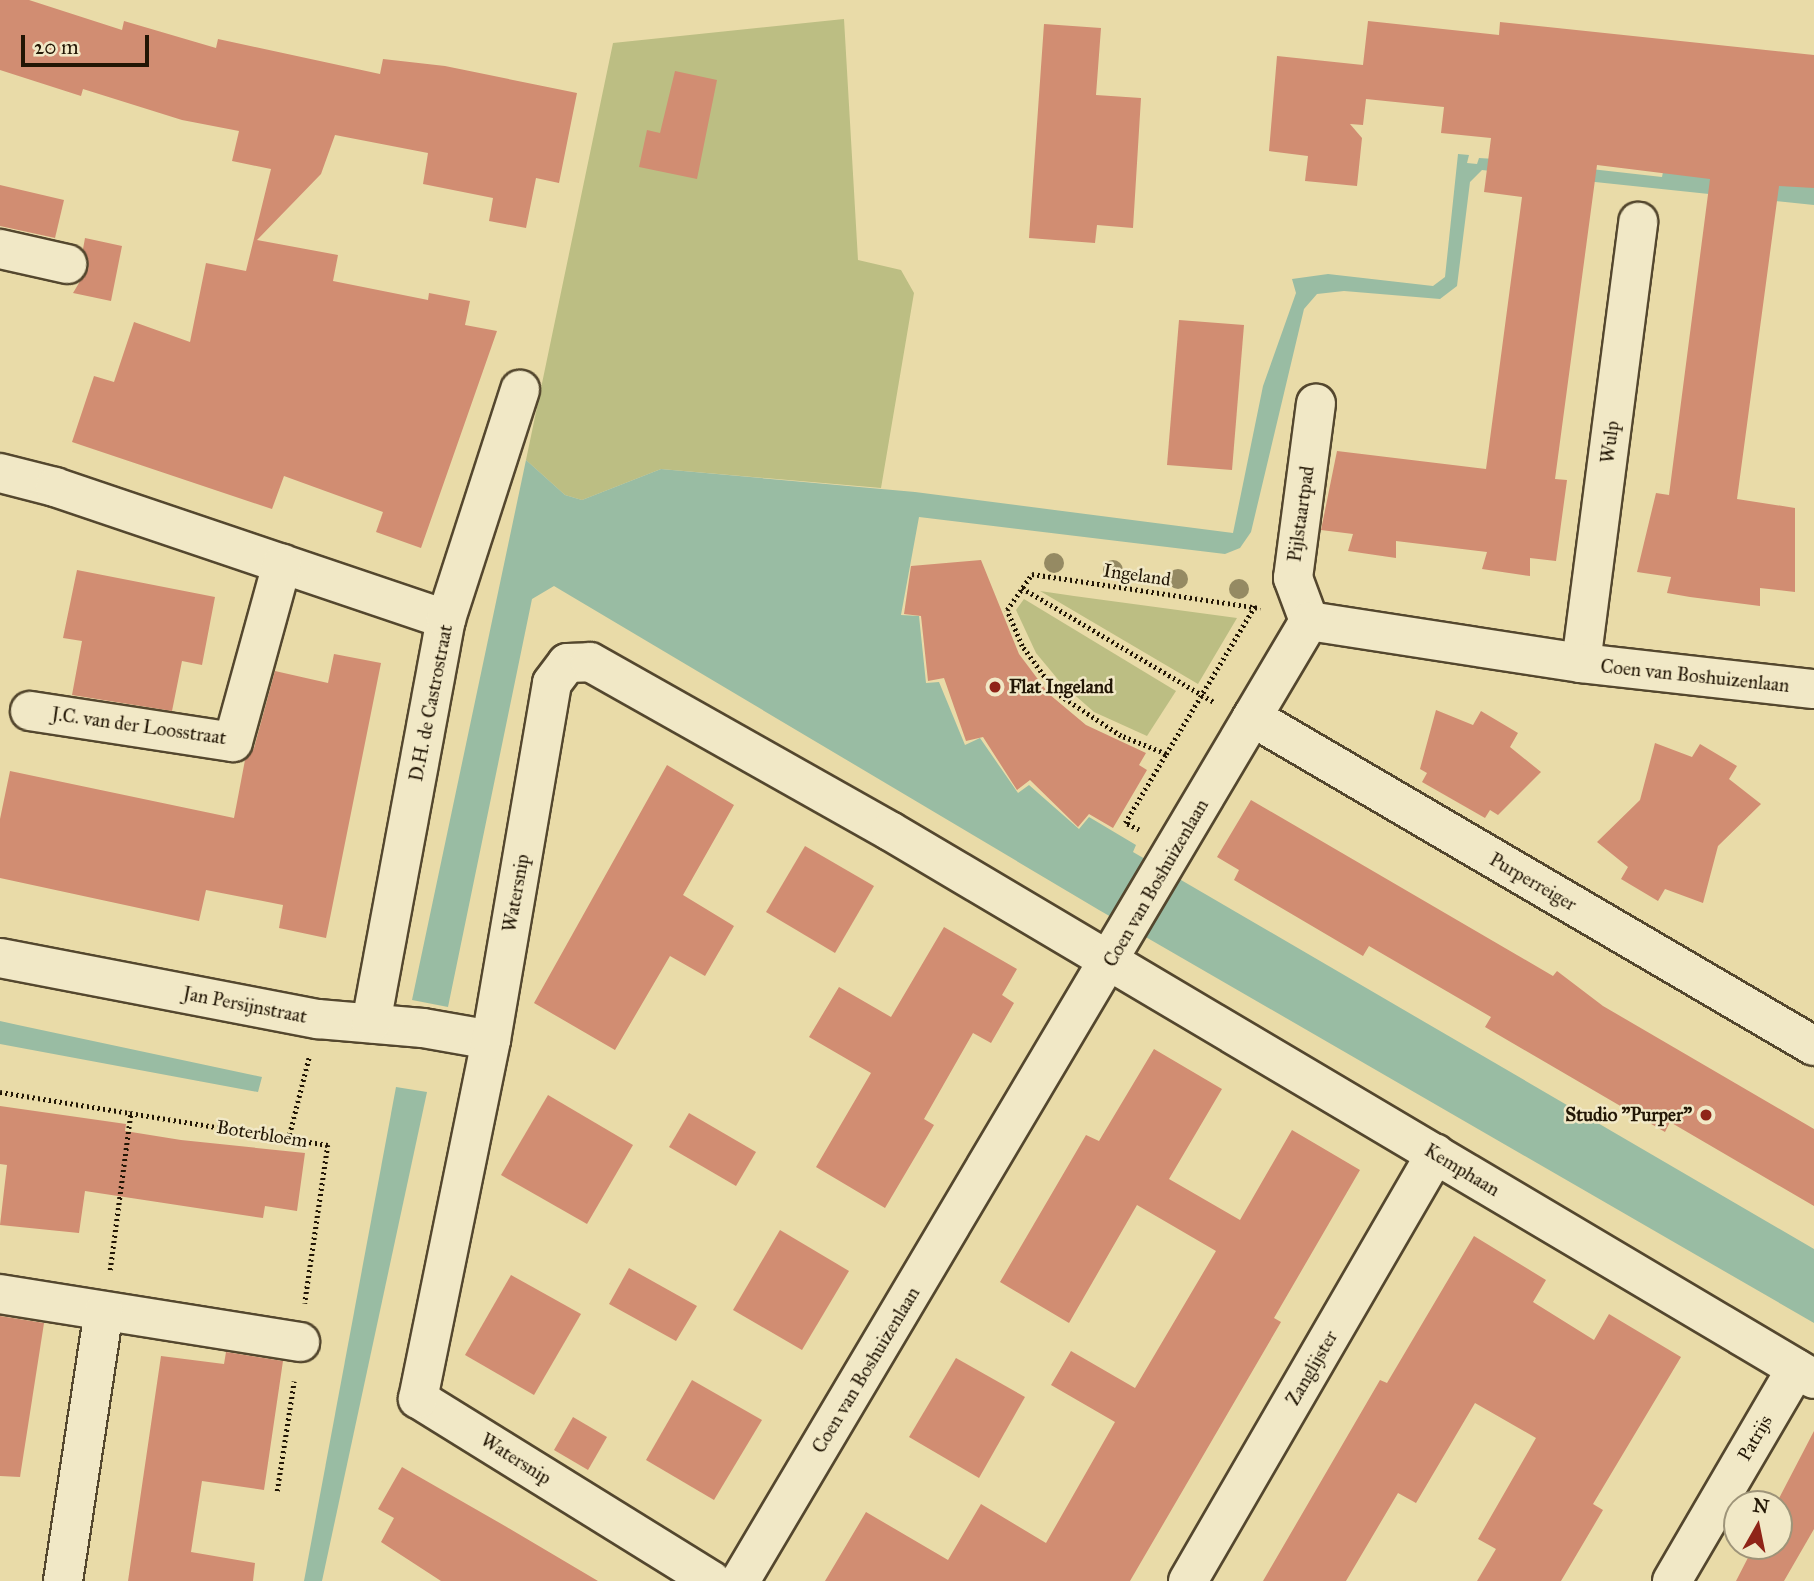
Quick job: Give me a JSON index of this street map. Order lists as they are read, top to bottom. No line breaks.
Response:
{"streets":{"street":["Wulp","Pijlstaartpad","Coen van Boshuizenlaan","D.H. de Castrostraat","J.C. van der Loosstraat","Purperreiger","Watersnip","Jan Persijnstraat","Kemphaan","Zanglijster","Patrijs"],"path":["Ingeland","Boterbloem"]},"crossings":[["Wulp","Coen van Boshuizenlaan"],["Pijlstaartpad","Ingeland"],["Pijlstaartpad","Coen van Boshuizenlaan"],["Ingeland","Coen van Boshuizenlaan"],["Coen van Boshuizenlaan","Purperreiger"],["Coen van Boshuizenlaan","Watersnip"],["Coen van Boshuizenlaan","Kemphaan"],["D.H. de Castrostraat","Jan Persijnstraat"],["Watersnip","Jan Persijnstraat"],["Watersnip","Kemphaan"],["Kemphaan","Zanglijster"],["Kemphaan","Patrijs"]],"places":["Flat Ingeland","Studio \"Purper\""],"scale_bar":"20 m","north":"top"}
